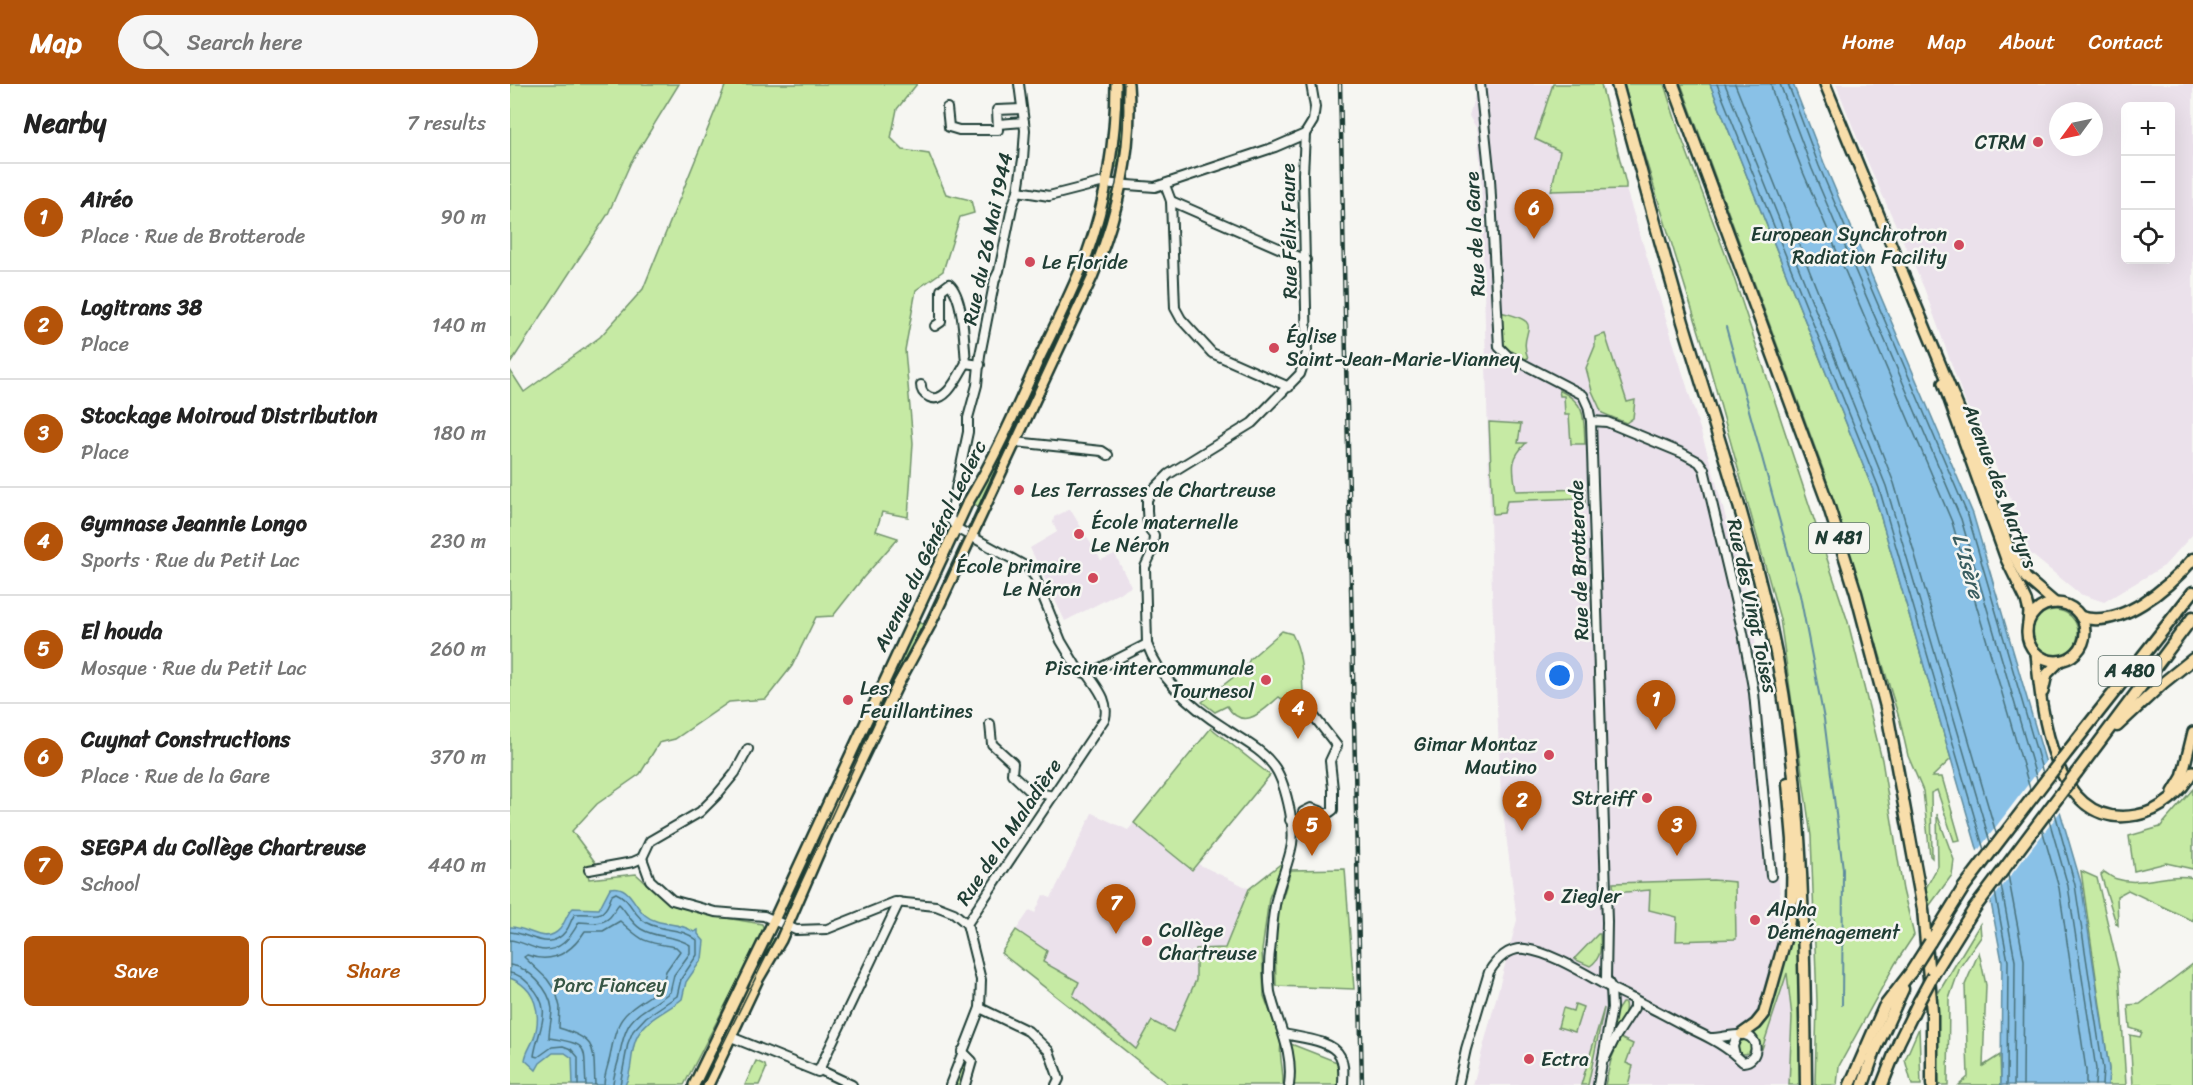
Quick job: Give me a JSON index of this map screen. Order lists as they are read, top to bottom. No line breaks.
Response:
{"streets":{"highway":["N 481","A 480"],"main road":["Avenue des Martyrs","Avenue du Général Leclerc"],"street":["Rue Félix Faure","Rue de la Gare","Rue du 26 Mai 1944","Rue de Brotterode","Rue des Vingt Toises","Rue de la Maladière"]},"crossings":[["Rue de la Gare","Rue de Brotterode"],["Rue du 26 Mai 1944","Avenue du Général Leclerc"],["Avenue du Général Leclerc","Rue de la Maladière"],["Rue de Brotterode","Rue des Vingt Toises"]],"water":["L'Isère"],"parks":["Parc Fiancey"],"places":["CTRM","European Synchrotron Radiation Facility","Le Floride","Église Saint-Jean-Marie-Vianney","Les Terrasses de Chartreuse","École maternelle Le Néron","École primaire Le Néron","Piscine intercommunale Tournesol","Les Feuillantines","Gimar Montaz Mautino","Streiff","Ziegler","Alpha Déménagement","Collège Chartreuse","Ectra"],"north":"bottom left","page":{"header":"Map","search":"Search here","nav":["Home","Map","About","Contact"],"heading":["Nearby","7 results"],"map_buttons":["+","−"],"list":[{"mark":"1","name":"Airéo","note":"Place · Rue de Brotterode","value":"90 m"},{"mark":"2","name":"Logitrans 38","note":"Place","value":"140 m"},{"mark":"3","name":"Stockage Moiroud Distribution","note":"Place","value":"180 m"},{"mark":"4","name":"Gymnase Jeannie Longo","note":"Sports · Rue du Petit Lac","value":"230 m"},{"mark":"5","name":"El houda","note":"Mosque · Rue du Petit Lac","value":"260 m"},{"mark":"6","name":"Cuynat Constructions","note":"Place · Rue de la Gare","value":"370 m"},{"mark":"7","name":"SEGPA du Collège Chartreuse","note":"School","value":"440 m"}],"pins":["6","1","4","2","3","5","7"],"buttons":["Save","Share"]}}
